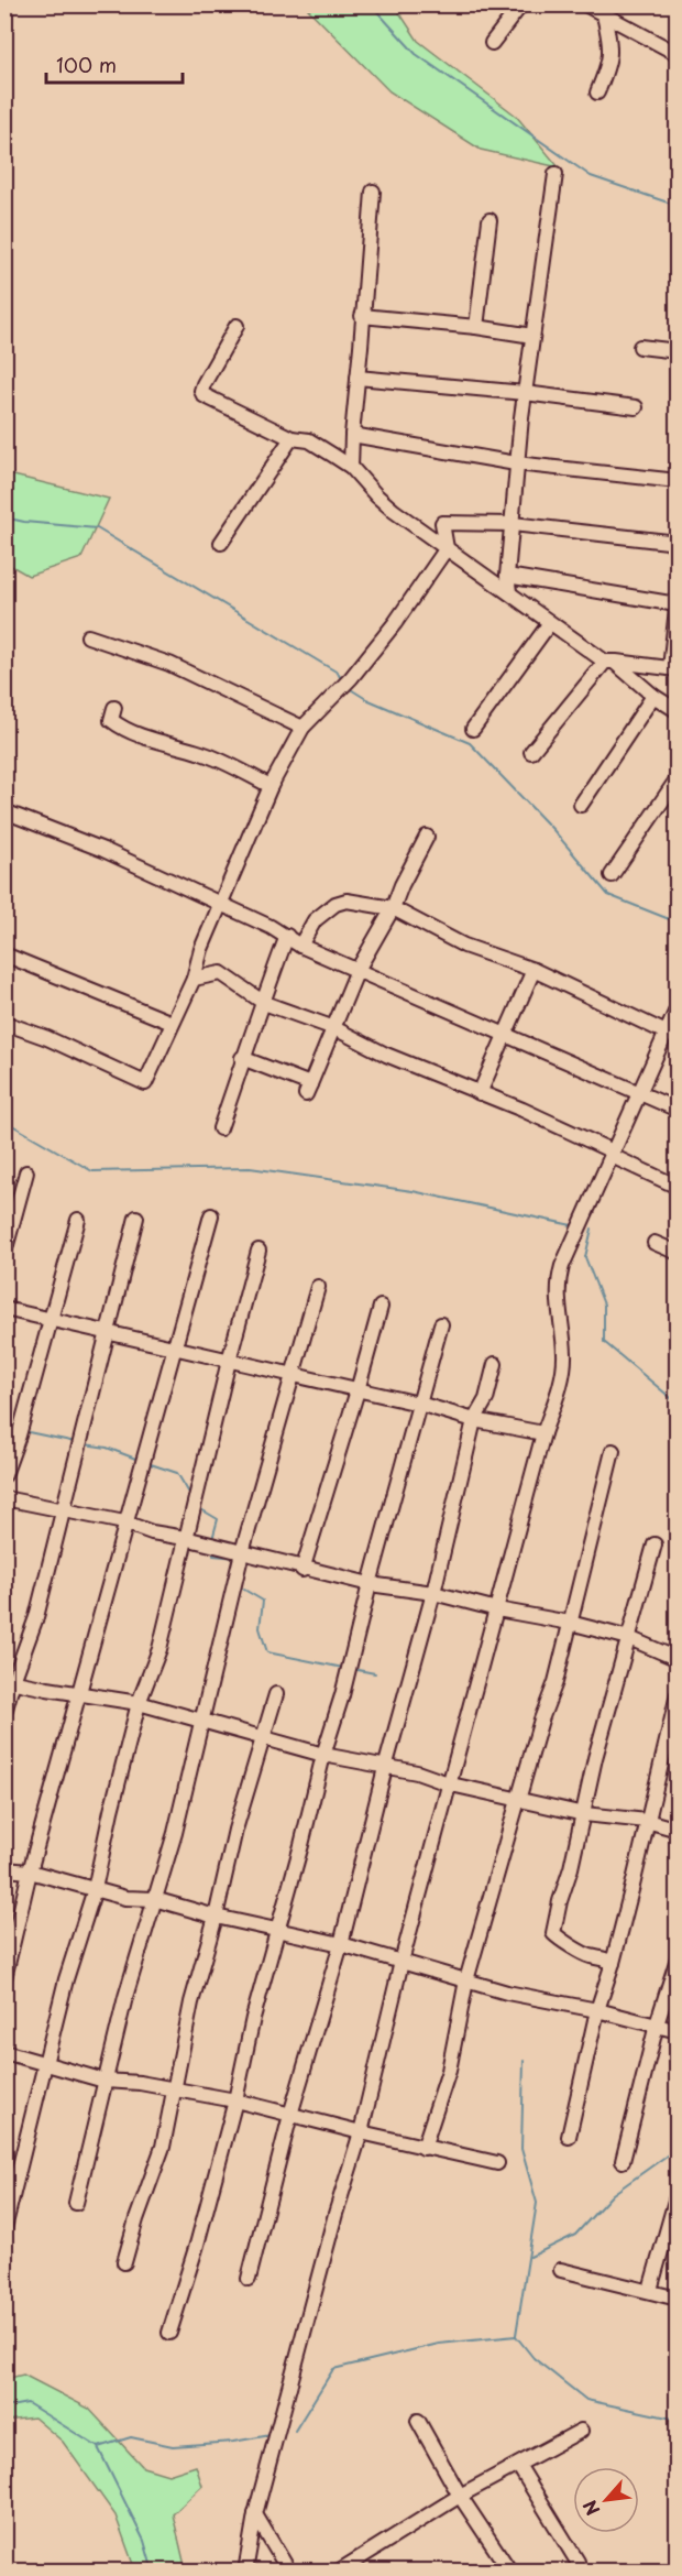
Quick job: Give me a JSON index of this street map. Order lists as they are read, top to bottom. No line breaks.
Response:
{"scale_bar":"100 m","north":"bottom left"}
